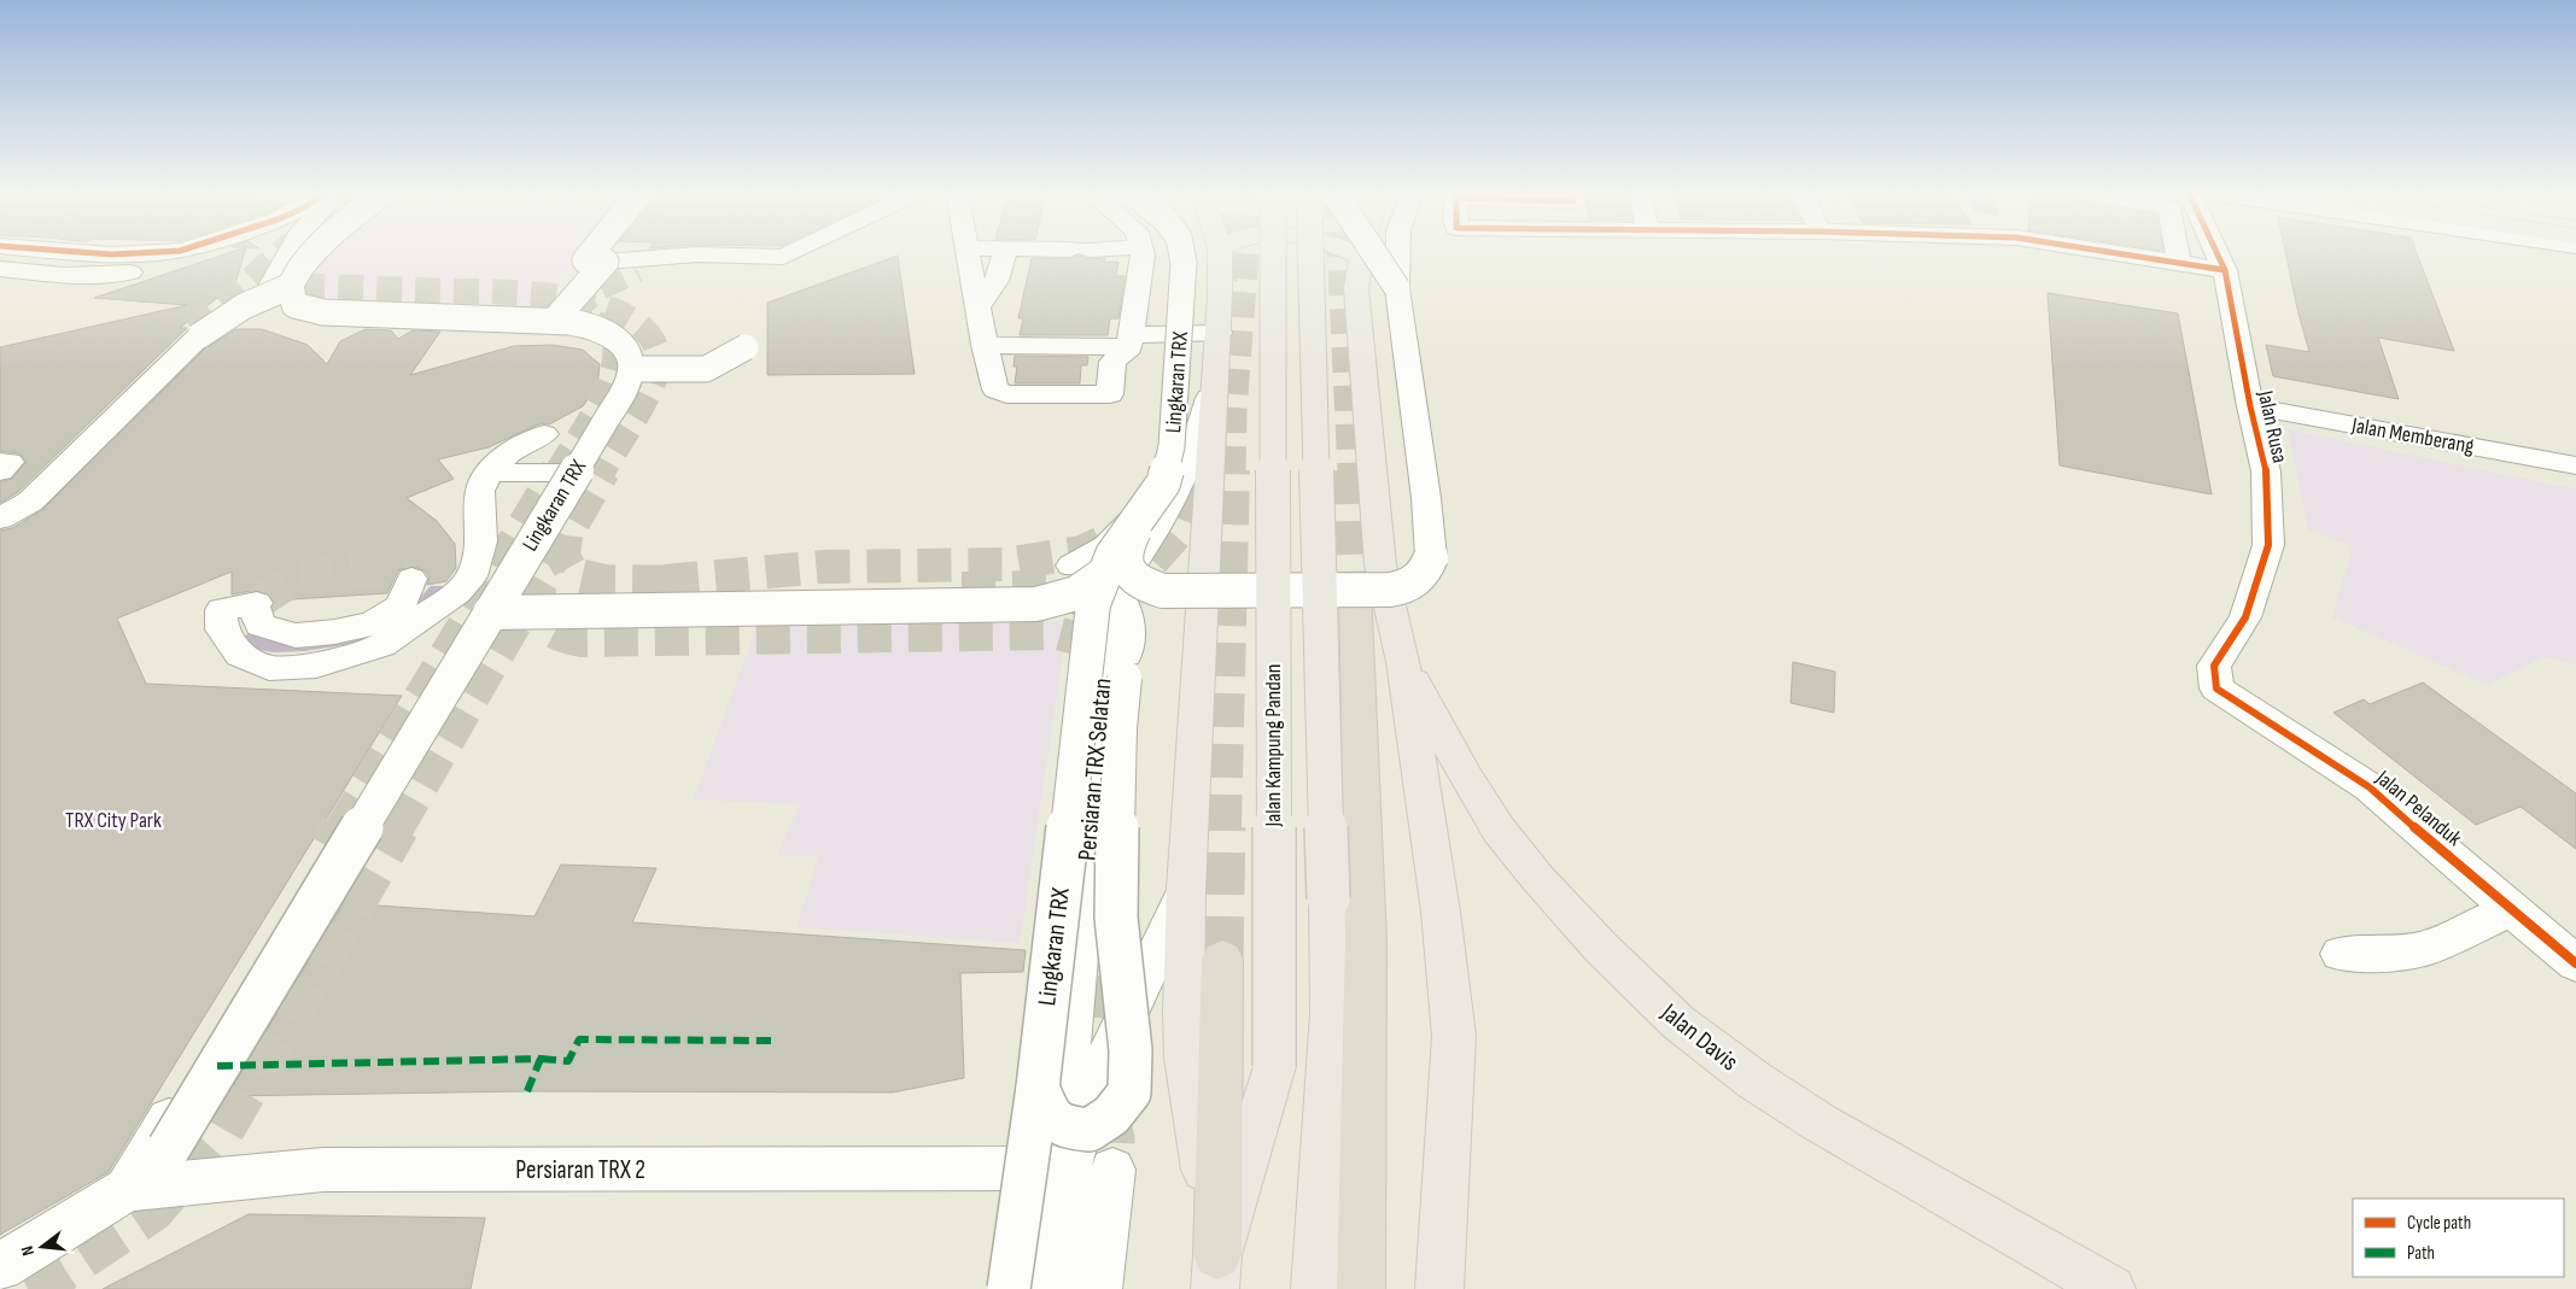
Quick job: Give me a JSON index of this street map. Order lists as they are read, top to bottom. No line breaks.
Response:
{"streets":{"main road":["Jalan Kampung Pandan","Jalan Davis"],"street":["Lingkaran TRX","Jalan Rusa","Jalan Memberang","Persiaran TRX Selatan","Jalan Pelanduk","Persiaran TRX 2"]},"crossings":[["Lingkaran TRX","Persiaran TRX Selatan"],["Lingkaran TRX","Persiaran TRX 2"],["Jalan Rusa","Jalan Memberang"],["Jalan Rusa","Jalan Pelanduk"],["Persiaran TRX Selatan","Persiaran TRX 2"]],"parks":["TRX City Park"],"legend":["Cycle path","Path"],"north":"left"}
